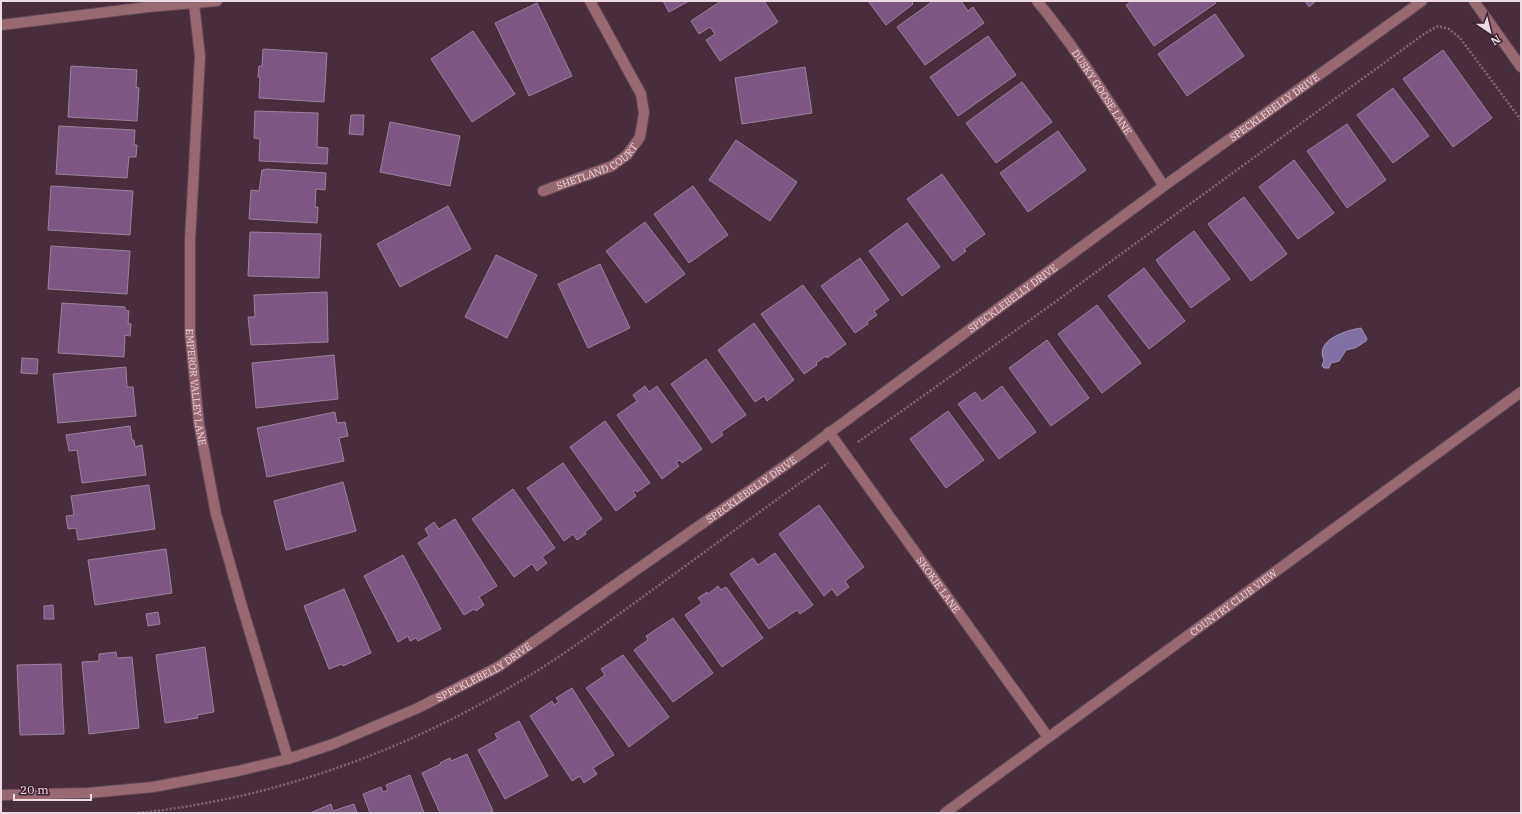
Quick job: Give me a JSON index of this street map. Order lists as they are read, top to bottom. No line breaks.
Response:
{"streets":{"street":["DUSKY GOOSE LANE","SPECKLEBELLY DRIVE","SHETLAND COURT","EMPEROR VALLEY LANE","SKOKIE LANE","COUNTRY CLUB VIEW"]},"crossings":[["DUSKY GOOSE LANE","SPECKLEBELLY DRIVE"],["SPECKLEBELLY DRIVE","EMPEROR VALLEY LANE"],["SPECKLEBELLY DRIVE","SKOKIE LANE"],["SKOKIE LANE","COUNTRY CLUB VIEW"]],"scale_bar":"20 m","north":"bottom right"}
